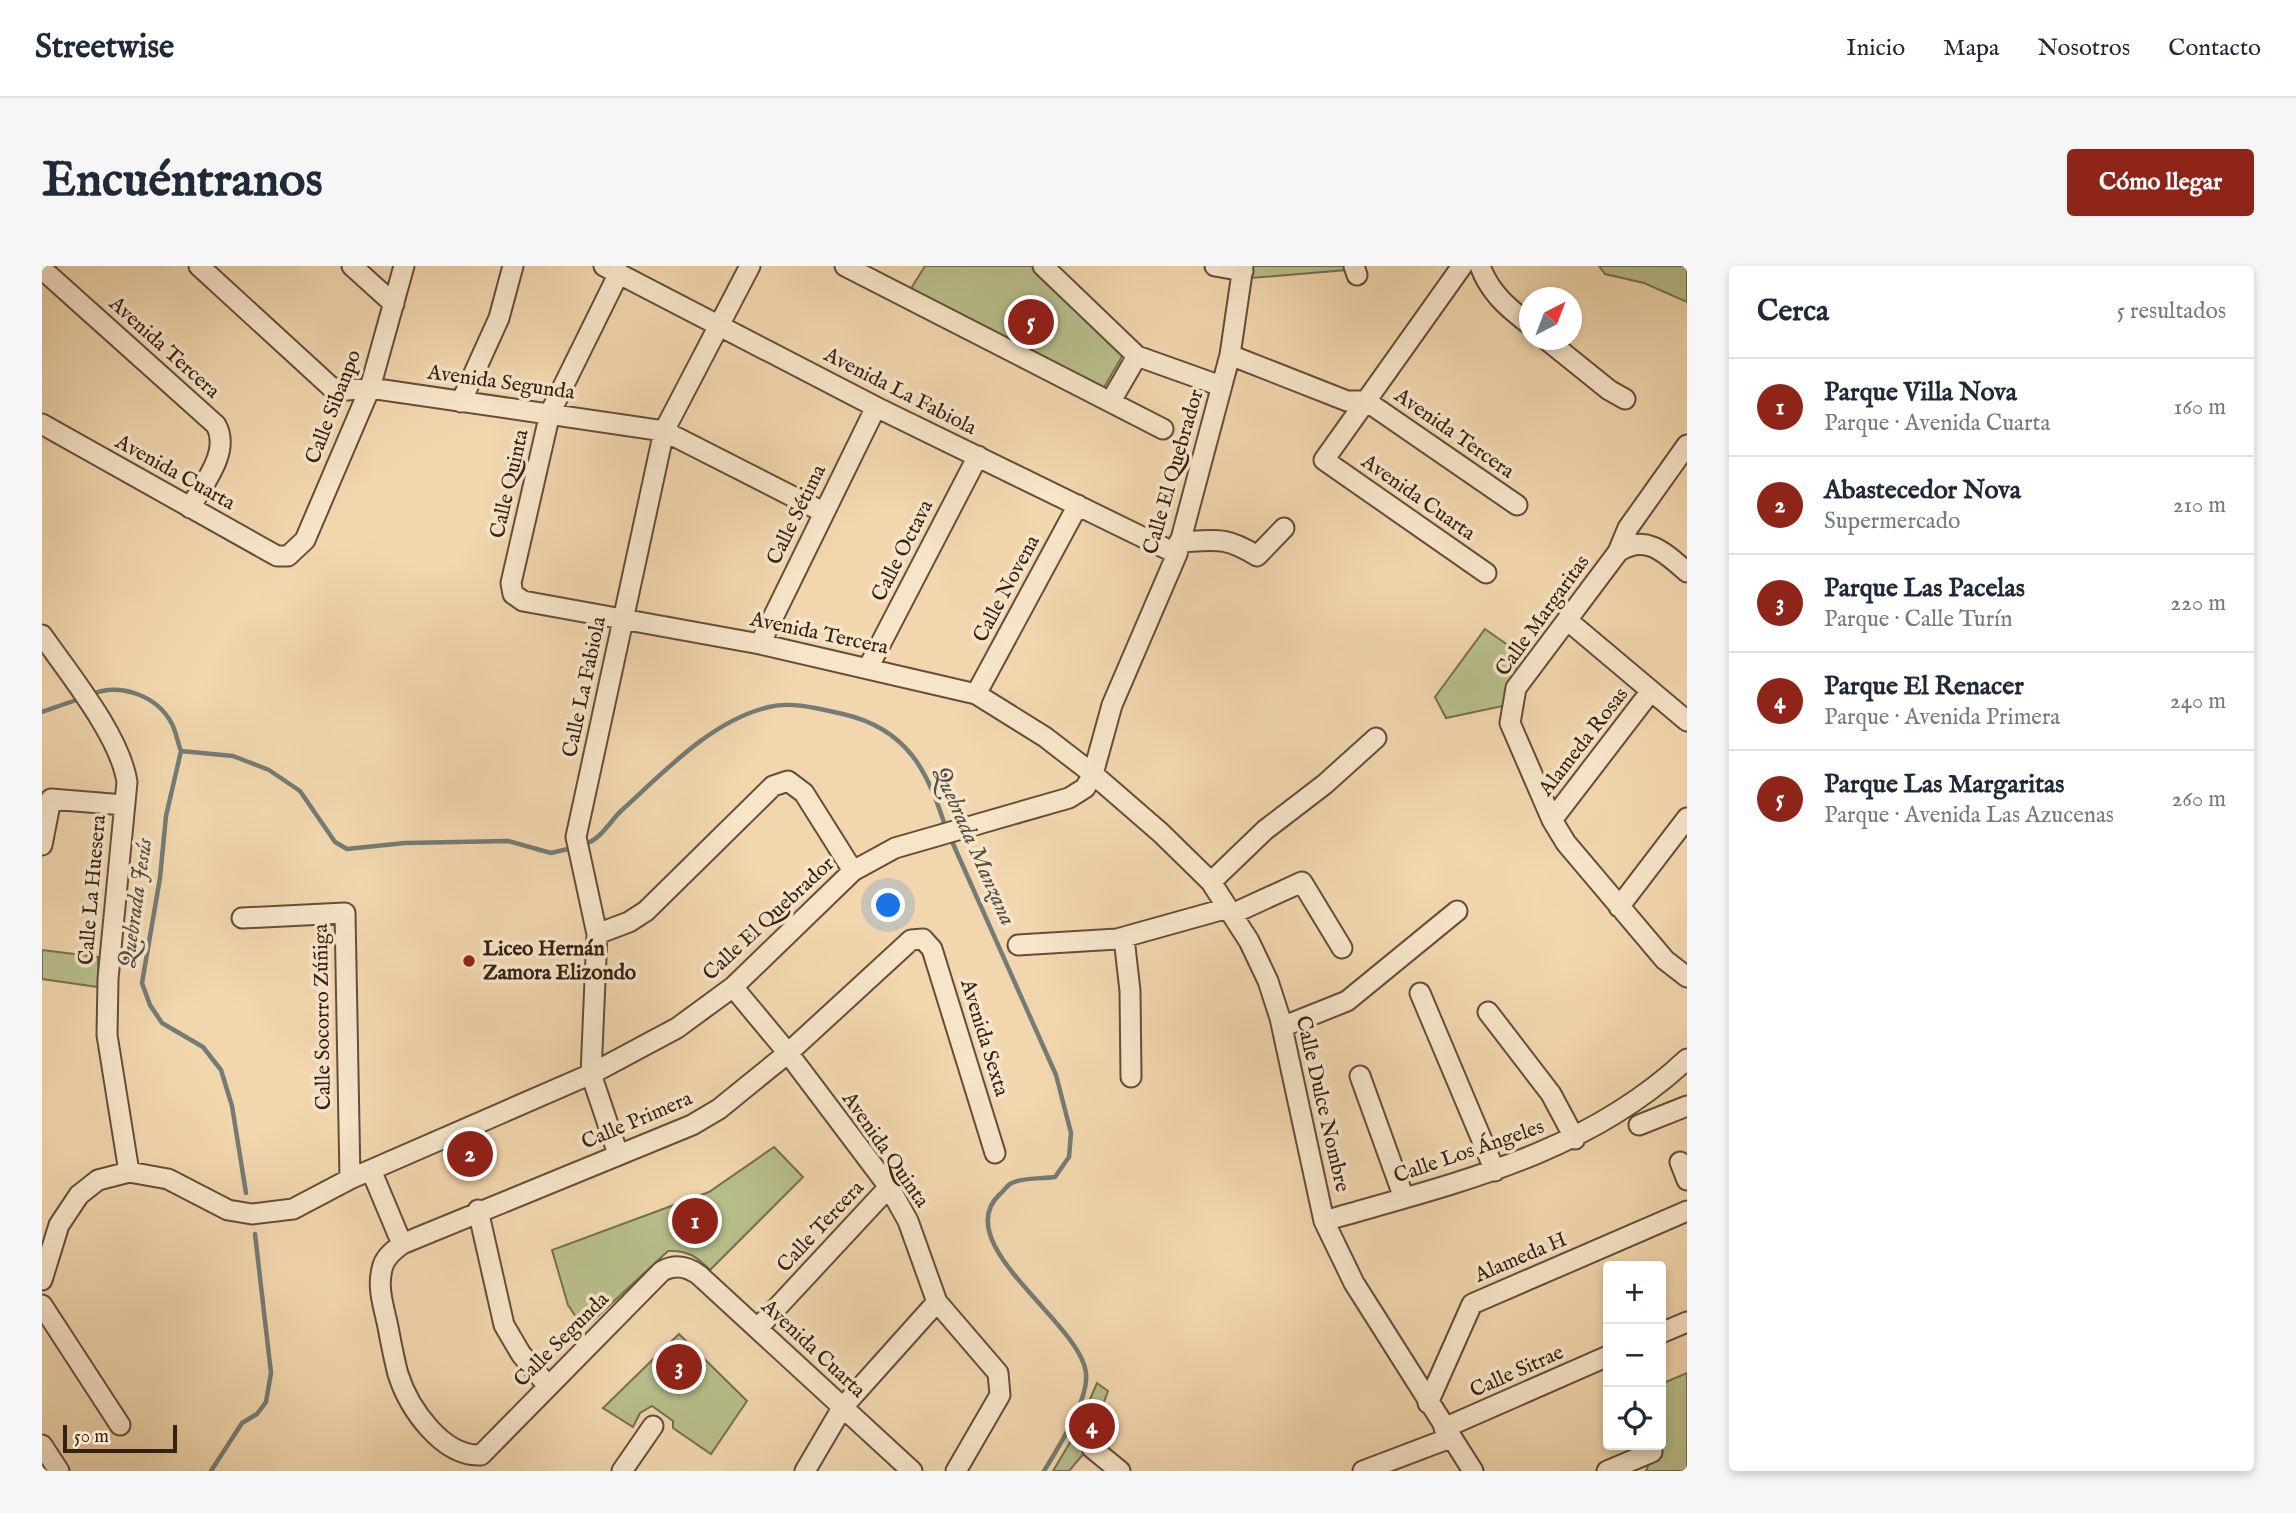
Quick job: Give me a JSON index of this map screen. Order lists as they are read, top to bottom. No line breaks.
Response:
{"streets":{"street":["Avenida Tercera","Avenida Segunda","Avenida La Fabiola","Calle Sibanpo","Calle El Quebrador","Avenida Cuarta","Calle Quinta","Calle Sétima","Calle Octava","Calle Novena","Calle Margaritas","Calle La Fabiola","Alameda Rosas","Calle La Huesera","Calle Socorro Zúñiga","Avenida Sexta","Calle Dulce Nombre","Calle Primera","Avenida Quinta","Calle Los Ángeles","Calle Tercera","Alameda H","Calle Segunda","Calle Sitrae"]},"crossings":[["Avenida Tercera","Calle El Quebrador"],["Avenida Tercera","Avenida Cuarta"],["Avenida Tercera","Calle Quinta"],["Avenida Tercera","Calle Sétima"],["Avenida Tercera","Calle Octava"],["Avenida Tercera","Calle Novena"],["Avenida Tercera","Calle La Fabiola"],["Avenida Tercera","Calle Dulce Nombre"],["Avenida Segunda","Calle Sibanpo"],["Avenida Segunda","Calle Quinta"],["Avenida Segunda","Calle Sétima"],["Avenida Segunda","Calle La Fabiola"],["Avenida La Fabiola","Calle El Quebrador"],["Avenida La Fabiola","Calle Quinta"],["Avenida La Fabiola","Calle Sétima"],["Avenida La Fabiola","Calle Octava"],["Avenida La Fabiola","Calle Novena"],["Avenida La Fabiola","Calle La Fabiola"],["Calle Sibanpo","Avenida Cuarta"],["Calle El Quebrador","Calle La Fabiola"],["Calle El Quebrador","Calle La Huesera"],["Calle El Quebrador","Calle Socorro Zúñiga"],["Calle El Quebrador","Calle Dulce Nombre"],["Calle El Quebrador","Avenida Quinta"],["Avenida Cuarta","Calle Tercera"],["Avenida Cuarta","Calle Segunda"],["Calle Margaritas","Alameda Rosas"],["Avenida Sexta","Calle Primera"],["Calle Dulce Nombre","Calle Los Ángeles"],["Calle Dulce Nombre","Alameda H"],["Calle Dulce Nombre","Calle Sitrae"],["Calle Primera","Avenida Quinta"],["Calle Primera","Calle Segunda"],["Avenida Quinta","Calle Tercera"]],"water":["Quebrada Manzana","Quebrada Jesús"],"places":["Liceo Hernán Zamora Elizondo"],"scale_bar":"50 m","north":"top right","page":{"header":"Streetwise","nav":["Inicio","Mapa","Nosotros","Contacto"],"buttons":"Cómo llegar","title":"Encuéntranos","heading":["Cerca","5 resultados"],"pins":["5","2","1","3","4"],"list":[{"mark":"1","name":"Parque Villa Nova","note":"Parque · Avenida Cuarta","value":"160 m"},{"mark":"2","name":"Abastecedor Nova","note":"Supermercado","value":"210 m"},{"mark":"3","name":"Parque Las Pacelas","note":"Parque · Calle Turín","value":"220 m"},{"mark":"4","name":"Parque El Renacer","note":"Parque · Avenida Primera","value":"240 m"},{"mark":"5","name":"Parque Las Margaritas","note":"Parque · Avenida Las Azucenas","value":"260 m"}],"map_buttons":["+","−"],"scale":"50 m"}}
